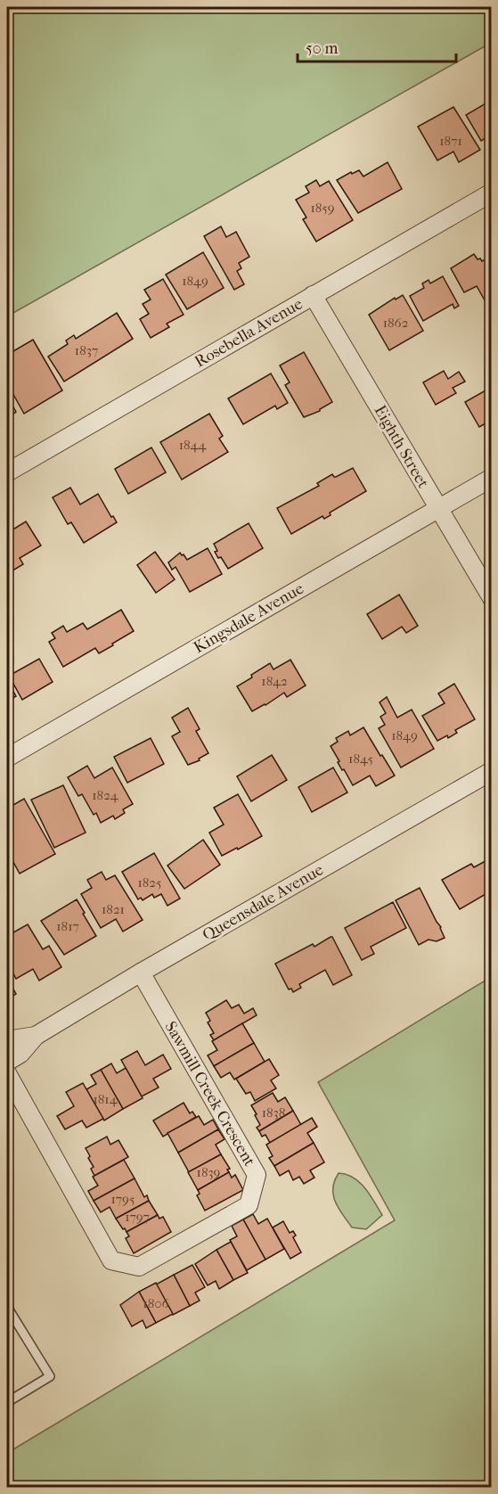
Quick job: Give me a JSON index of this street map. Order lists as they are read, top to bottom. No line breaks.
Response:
{"streets":{"street":["Rosebella Avenue","Eighth Street","Kingsdale Avenue","Queensdale Avenue","Sawmill Creek Crescent"]},"crossings":[["Rosebella Avenue","Eighth Street"],["Eighth Street","Kingsdale Avenue"],["Queensdale Avenue","Sawmill Creek Crescent"]],"house_numbers":["1871","1859","1849","1862","1837","1844","1842","1849","1845","1824","1825","1821","1817","1814","1838","1839","1795","1797","1806"],"scale_bar":"50 m"}
